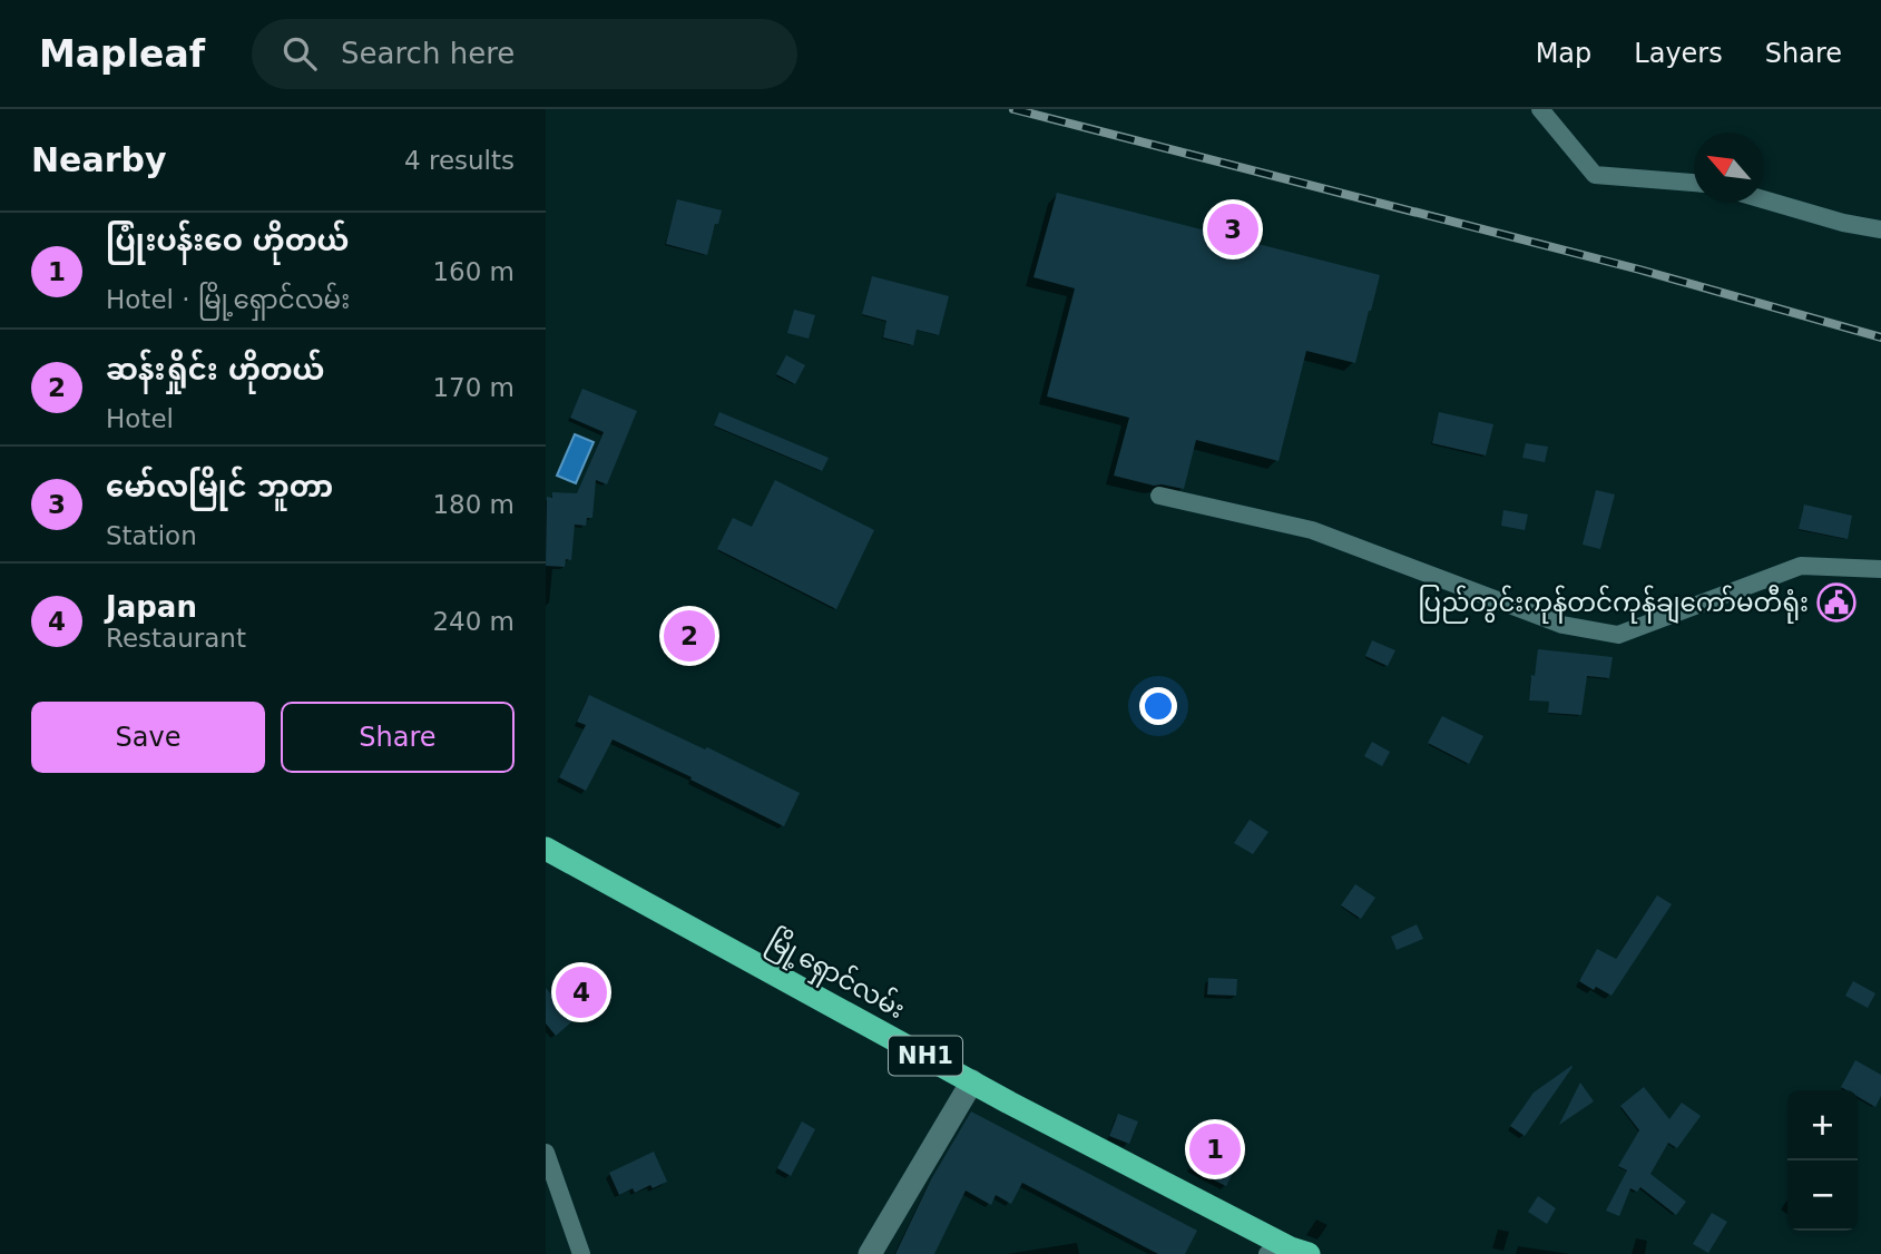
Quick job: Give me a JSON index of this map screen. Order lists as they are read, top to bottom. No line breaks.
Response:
{"streets":{"highway":["မြို့ရှောင်လမ်း","NH1"]},"places":{"public building":["ပြည်တွင်းကုန်တင်ကုန်ချကော်မတီရုံး"]},"north":"top left","page":{"header":"Mapleaf","search":"Search here","nav":["Map","Layers","Share"],"heading":["Nearby","4 results"],"pins":["3","2","4","1"],"list":[{"mark":"1","name":"ပြုံးပန်းဝေ ဟိုတယ်","note":"Hotel · မြို့ရှောင်လမ်း","value":"160 m"},{"mark":"2","name":"ဆန်းရှိုင်း ဟိုတယ်","note":"Hotel","value":"170 m"},{"mark":"3","name":"မော်လမြိုင် ဘူတာ","note":"Station","value":"180 m"},{"mark":"4","name":"Japan","note":"Restaurant","value":"240 m"}],"buttons":["Save","Share"],"map_buttons":["+","−"]}}
